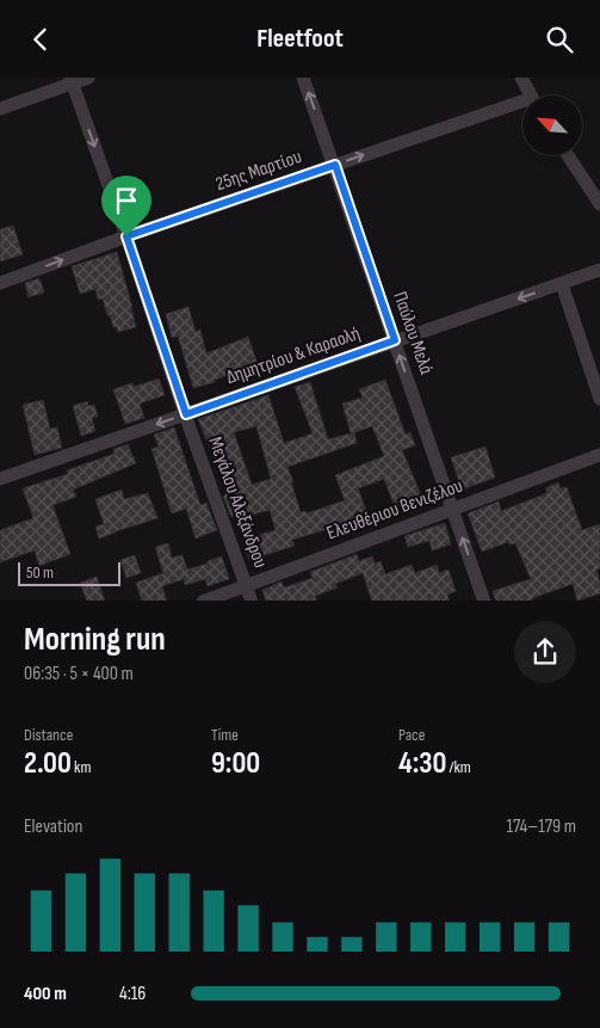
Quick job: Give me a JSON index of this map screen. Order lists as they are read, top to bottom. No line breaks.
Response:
{"streets":{"street":["25ης Μαρτίου","Παύλου Μελά","Δημητρίου & Καραολή","Μεγάλου Αλεξάνδρου","Ελευθέριου Βενιζέλου"]},"crossings":[["25ης Μαρτίου","Παύλου Μελά"],["25ης Μαρτίου","Μεγάλου Αλεξάνδρου"],["Παύλου Μελά","Δημητρίου & Καραολή"],["Παύλου Μελά","Ελευθέριου Βενιζέλου"],["Δημητρίου & Καραολή","Μεγάλου Αλεξάνδρου"],["Μεγάλου Αλεξάνδρου","Ελευθέριου Βενιζέλου"]],"one_way":["25ης Μαρτίου","Παύλου Μελά","Δημητρίου & Καραολή"],"scale_bar":"50 m","north":"top left","page":{"header":"Fleetfoot","scale":"50 m","heading":["Morning run","06:35 · 5 × 400 m"],"stats":[["Distance","2.00 km"],["Time","9:00"],["Pace","4:30 /km"]],"chart":["Elevation","174–179 m"],"list":[{"name":"400 m","note":"4:16"}]}}
